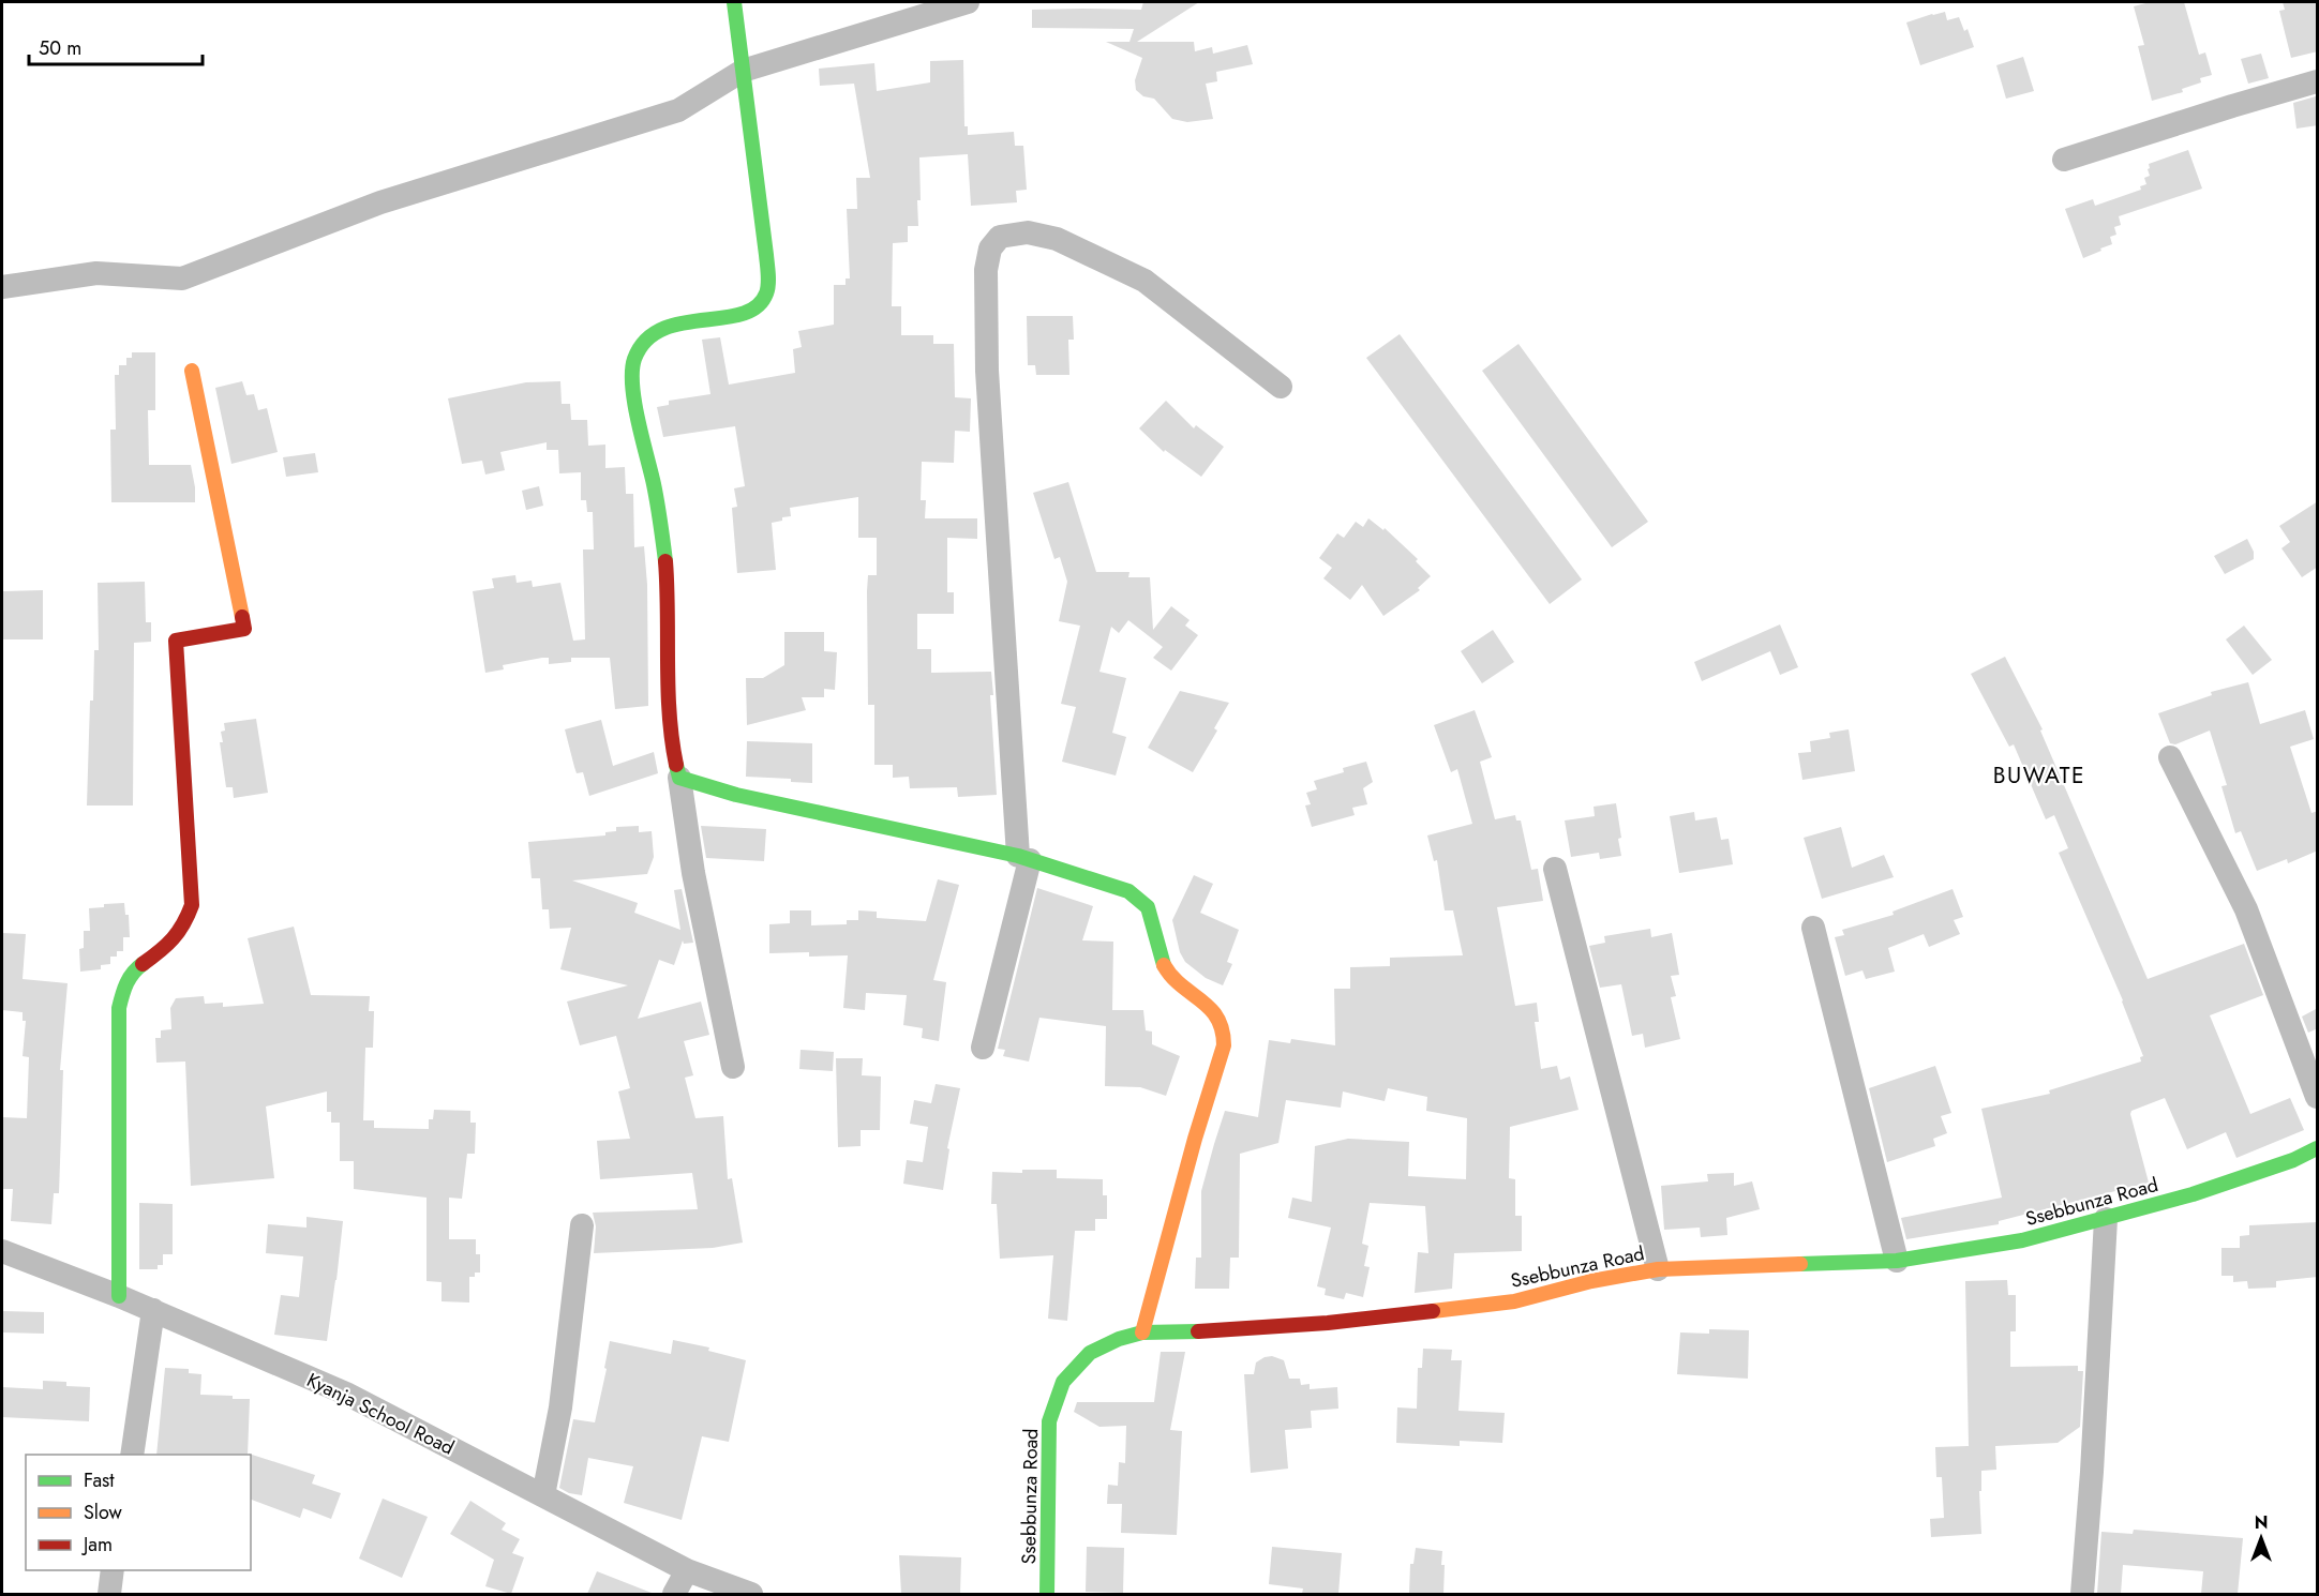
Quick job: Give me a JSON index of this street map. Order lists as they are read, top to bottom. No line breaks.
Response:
{"streets":{"street":["Ssebbunza Road","Kyanja School Road"]},"districts":["BUWATE"],"legend":["Fast","Slow","Jam"],"scale_bar":"50 m","north":"top"}
